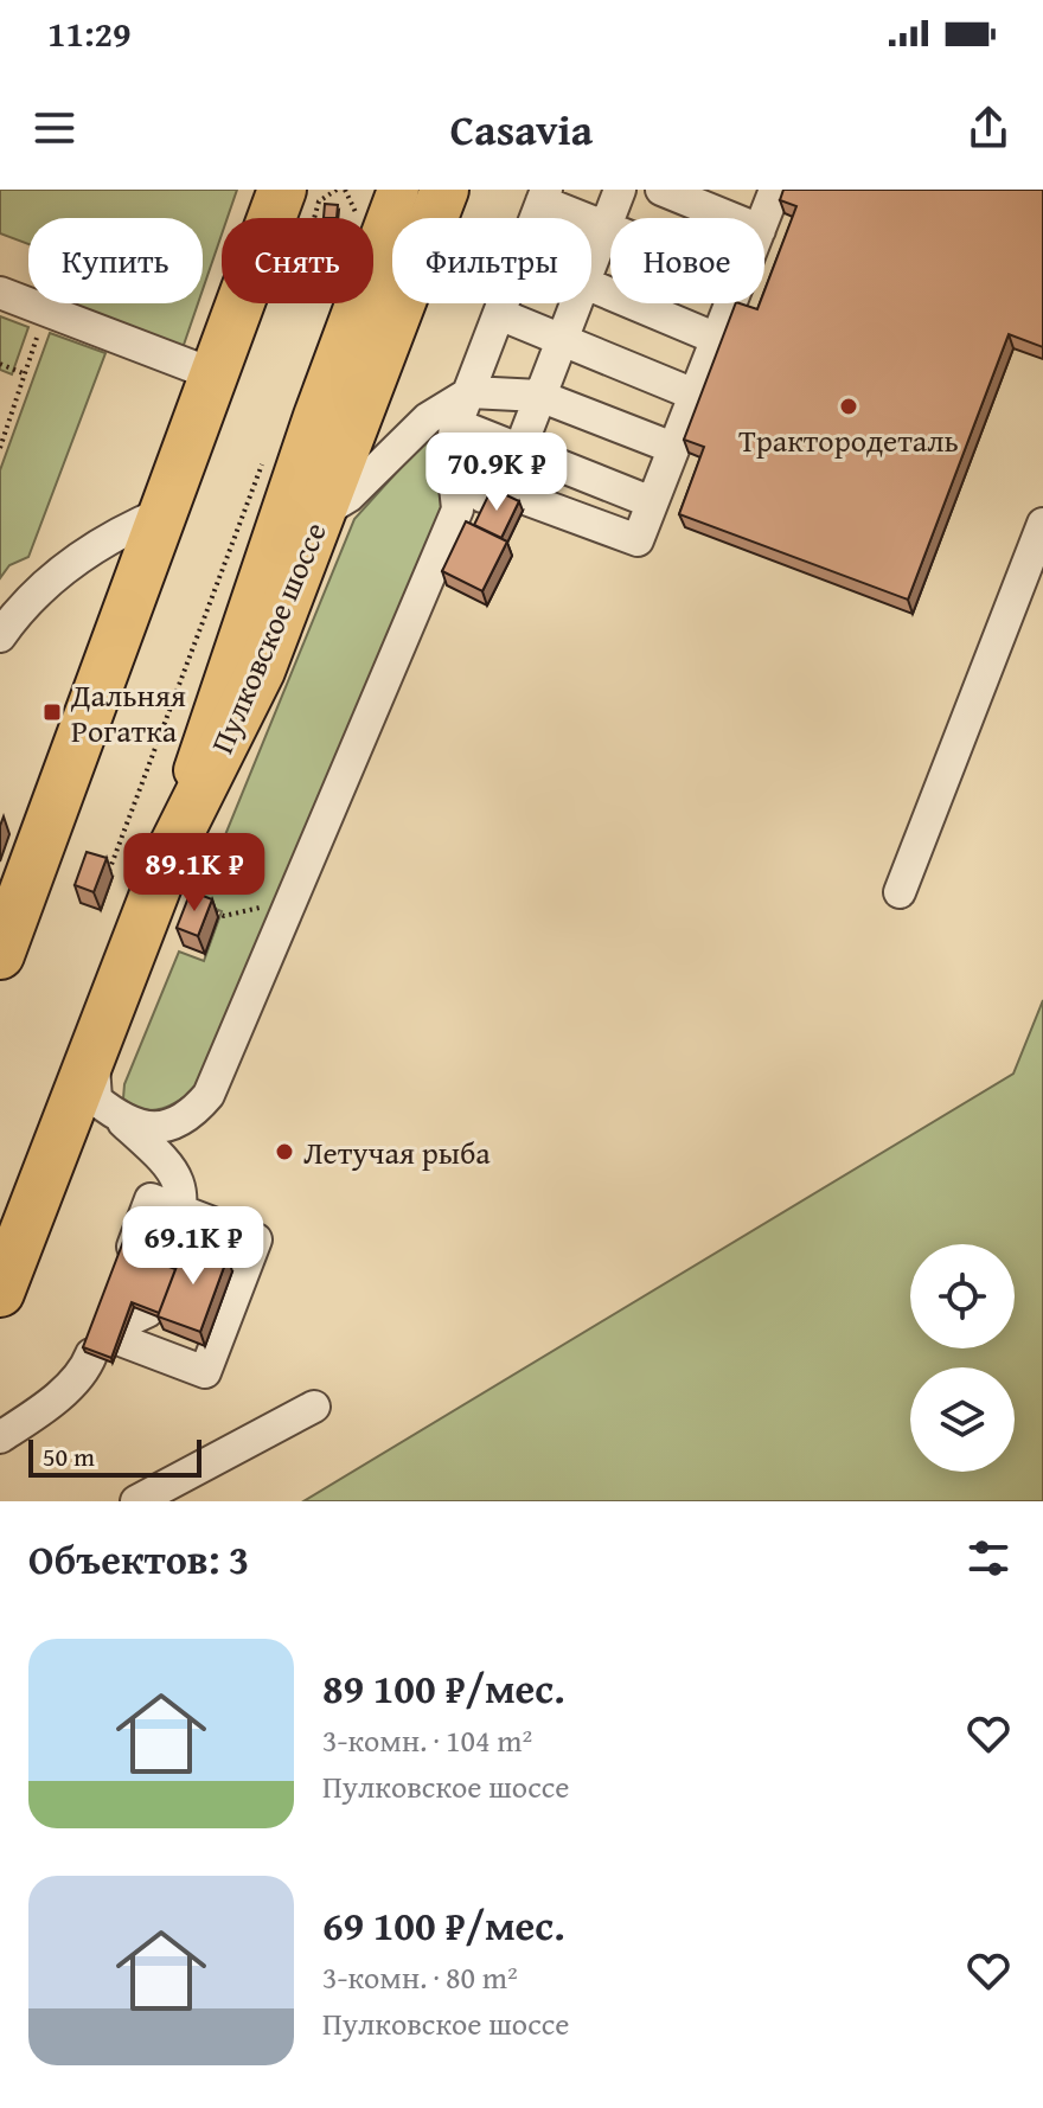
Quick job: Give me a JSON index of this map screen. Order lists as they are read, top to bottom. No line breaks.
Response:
{"streets":{"highway":["Пулковское шоссе"]},"places":{"other":["Трактородеталь","Летучая рыба"],"transit":["Дальняя Рогатка"]},"scale_bar":"50 m","page":{"status":"11:29","header":"Casavia","chip":["Купить","Снять","Фильтры","Новое"],"price":["70.9K ₽","89.1K ₽","69.1K ₽"],"scale":"50 m","heading":"Объектов: 3","list":[{"name":"89 100 ₽/мес.","note":"3-комн. · 104 m² · Пулковское шоссе"},{"name":"69 100 ₽/мес.","note":"3-комн. · 80 m² · Пулковское шоссе"}]}}
